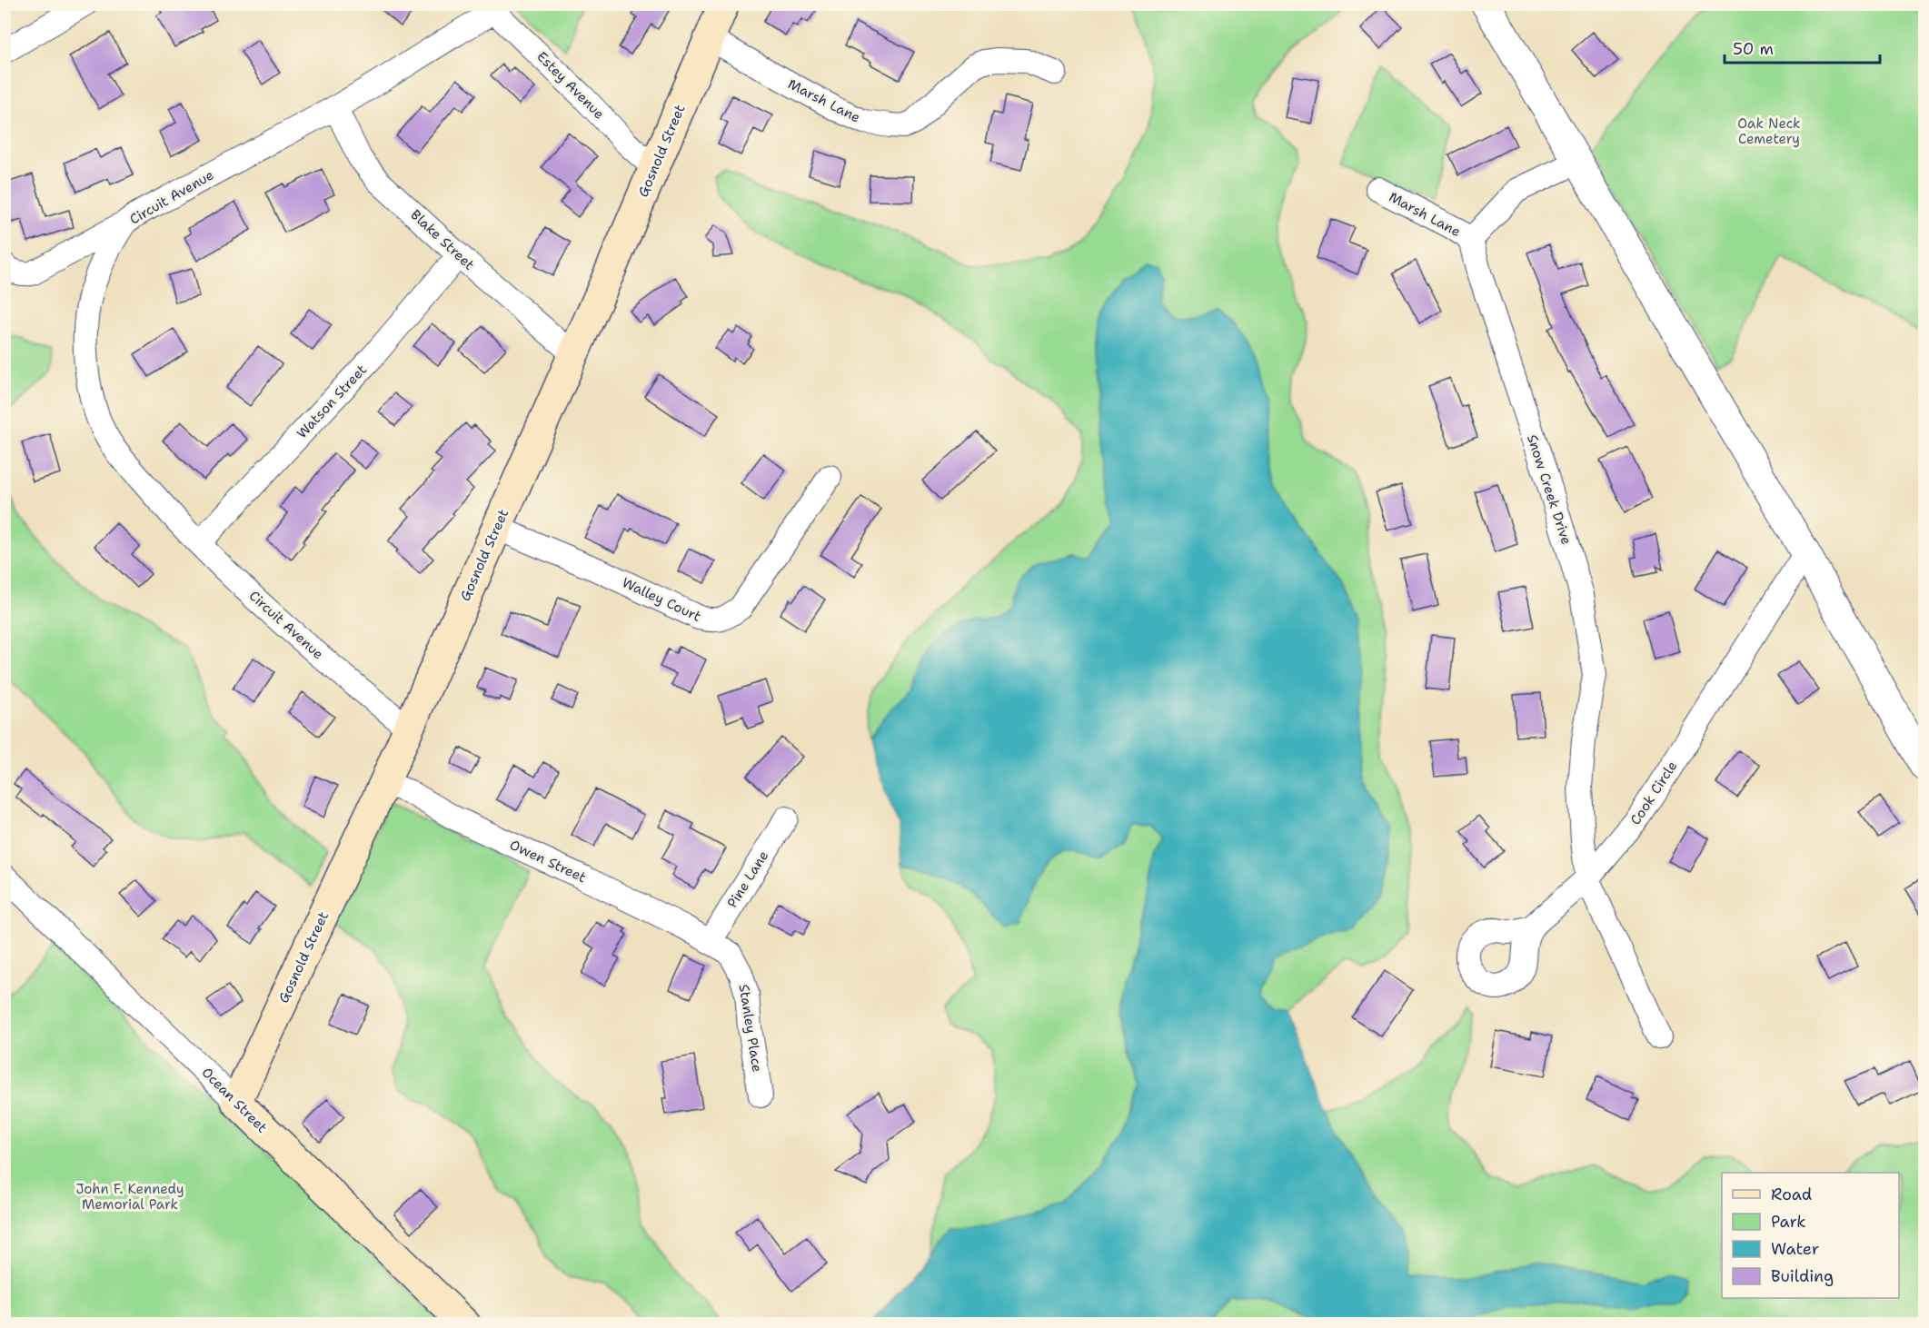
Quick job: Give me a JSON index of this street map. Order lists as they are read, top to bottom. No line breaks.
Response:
{"streets":{"main road":["Gosnold Street","Ocean Street"],"street":["Estey Avenue","Marsh Lane","Circuit Avenue","Blake Street","Watson Street","Snow Creek Drive","Walley Court","Cook Circle","Owen Street","Pine Lane","Stanley Place"]},"crossings":[["Estey Avenue","Gosnold Street"],["Estey Avenue","Circuit Avenue"],["Marsh Lane","Gosnold Street"],["Marsh Lane","Snow Creek Drive"],["Gosnold Street","Circuit Avenue"],["Gosnold Street","Blake Street"],["Gosnold Street","Walley Court"],["Gosnold Street","Owen Street"],["Gosnold Street","Ocean Street"],["Circuit Avenue","Blake Street"],["Circuit Avenue","Watson Street"],["Blake Street","Watson Street"],["Snow Creek Drive","Cook Circle"],["Owen Street","Pine Lane"],["Owen Street","Stanley Place"],["Pine Lane","Stanley Place"]],"parks":["Oak Neck Cemetery","John F. Kennedy Memorial Park"],"legend":["Road","Park","Water","Building"],"scale_bar":"50 m"}
